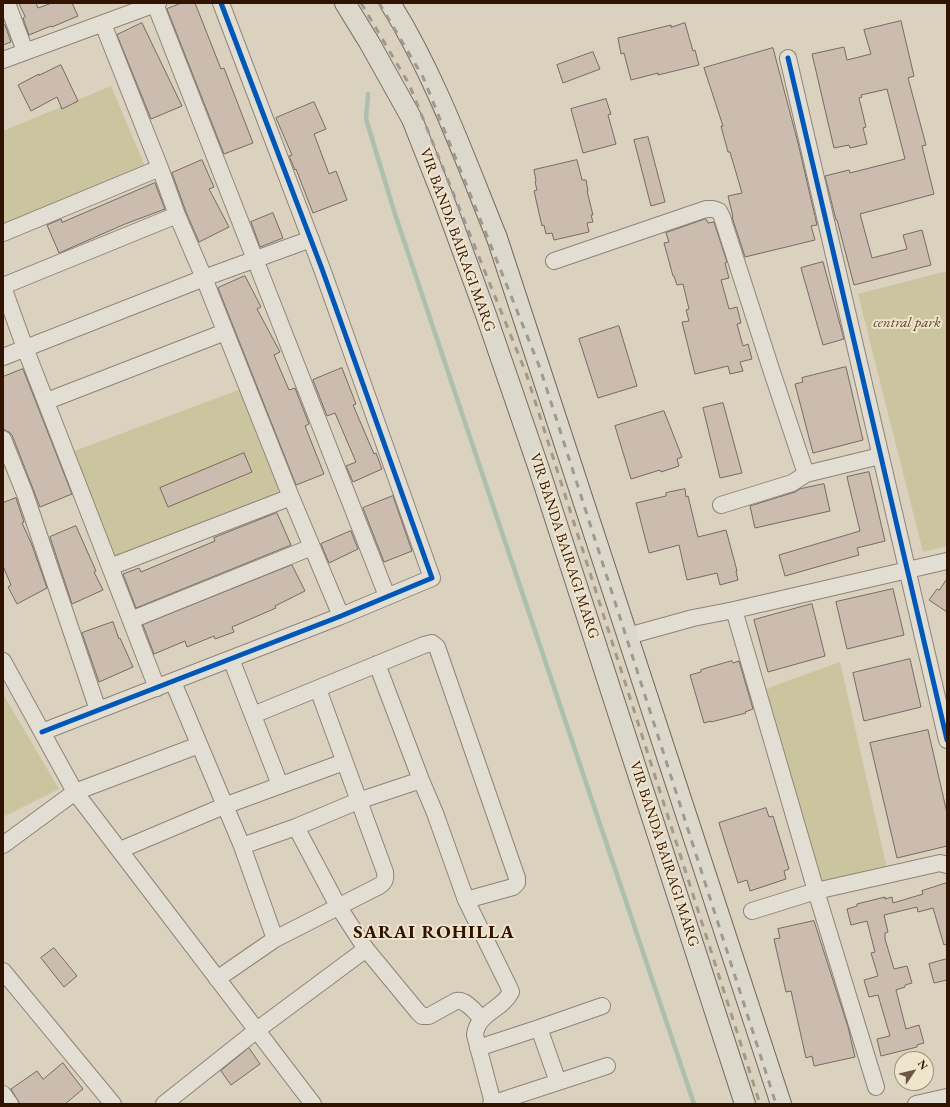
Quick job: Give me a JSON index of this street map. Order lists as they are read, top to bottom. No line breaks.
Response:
{"streets":{"main road":["VIR BANDA BAIRAGI MARG"]},"districts":["SARAI ROHILLA"],"parks":["central park"],"north":"top right"}
